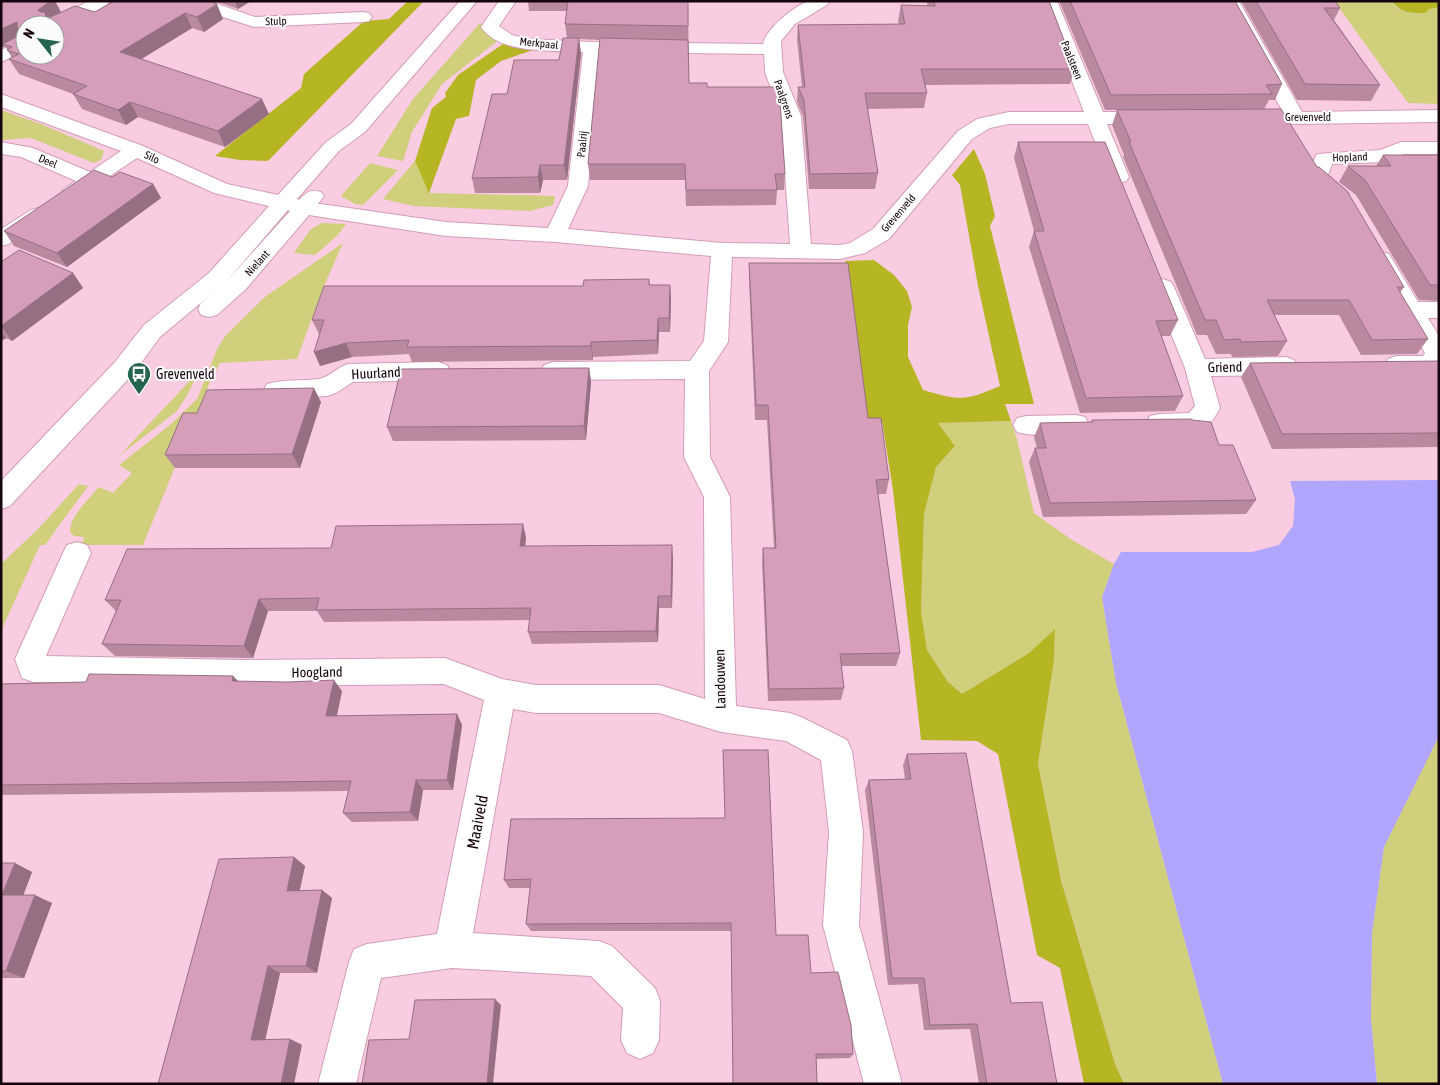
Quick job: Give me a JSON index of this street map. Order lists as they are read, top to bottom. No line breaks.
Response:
{"streets":{"street":["Stulp","Merkpaal","Paalsteen","Paalgrens","Grevenveld","Paalrij","Silo","Hopland","Deel","Nielant","Griend","Huurland","Hoogland","Landouwen","Maaiveld"]},"crossings":[["Merkpaal","Paalgrens"],["Merkpaal","Paalrij"],["Paalsteen","Grevenveld"],["Paalgrens","Grevenveld"],["Grevenveld","Paalrij"],["Grevenveld","Silo"],["Grevenveld","Nielant"],["Silo","Nielant"],["Hoogland","Landouwen"],["Hoogland","Maaiveld"]],"places":{"bus stop":["Grevenveld"]},"north":"top left"}
